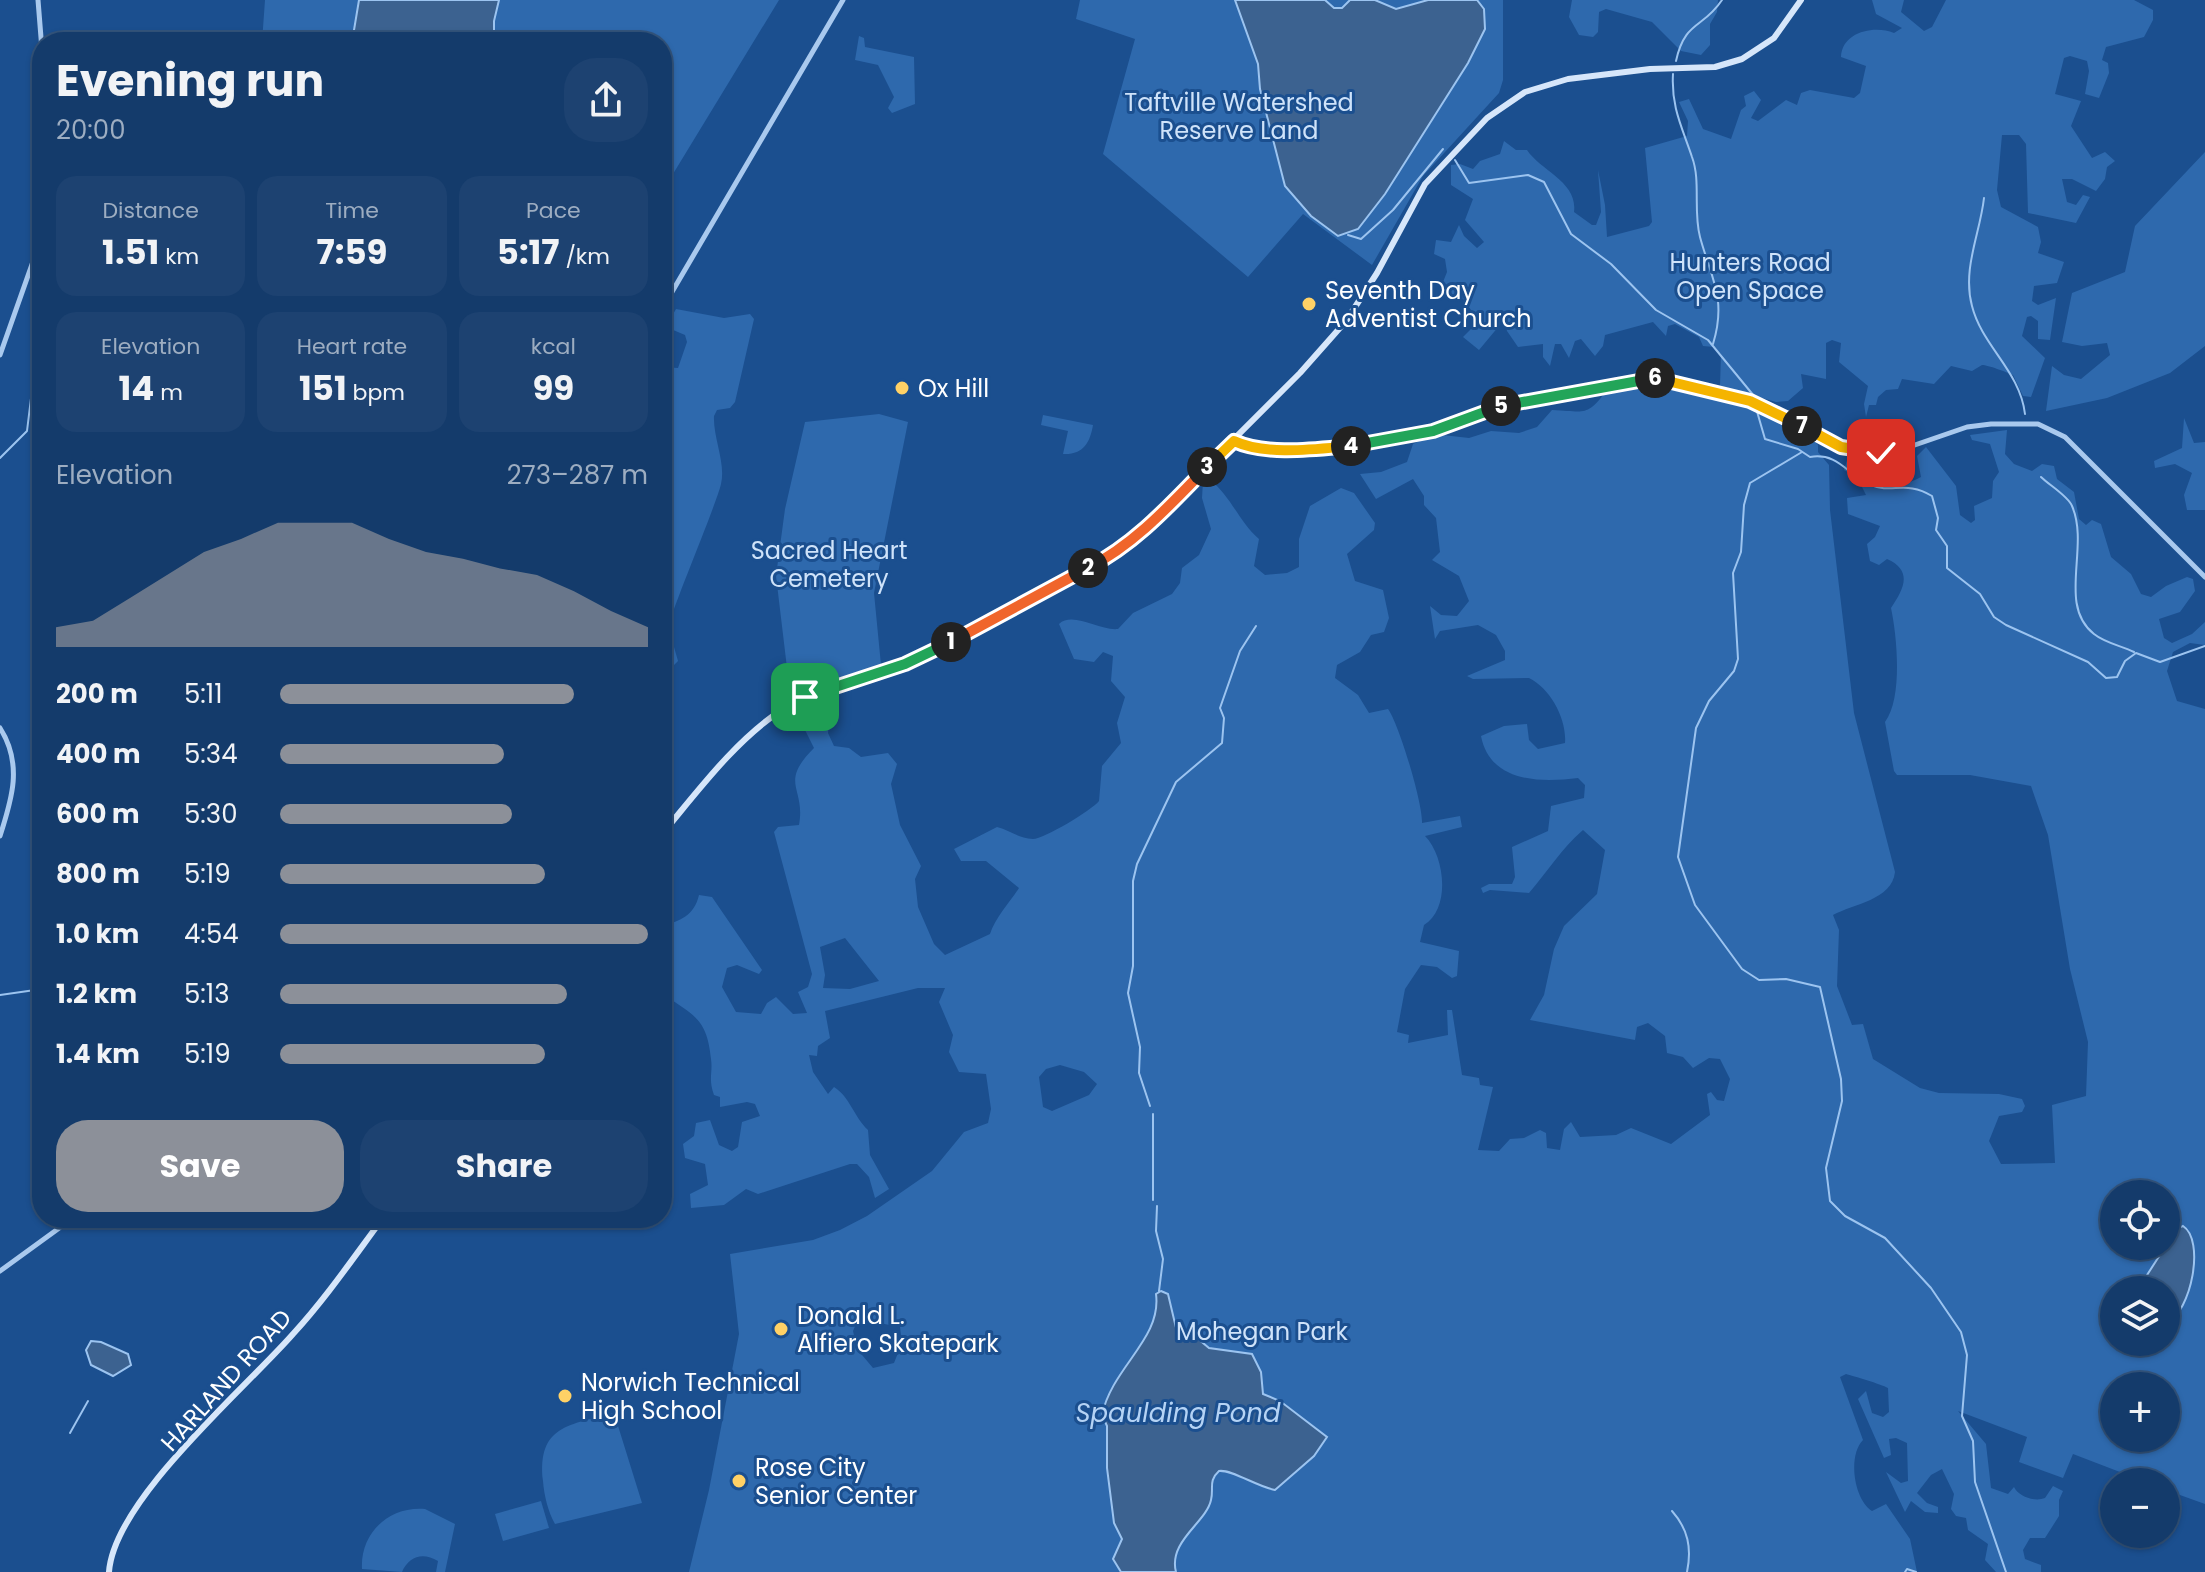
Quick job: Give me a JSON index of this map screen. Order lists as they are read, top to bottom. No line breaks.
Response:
{"streets":{"main road":["HARLAND ROAD"]},"water":["Spaulding Pond"],"parks":["Taftville Watershed Reserve Land","Hunters Road Open Space","Sacred Heart Cemetery","Mohegan Park"],"places":["Seventh Day Adventist Church","Ox Hill","Donald L. Alfiero Skatepark","Norwich Technical High School","Rose City Senior Center"],"page":{"heading":["Evening run","20:00"],"stats":[["Distance","1.51 km"],["Time","7:59"],["Pace","5:17 /km"],["Elevation","14 m"],["Heart rate","151 bpm"],["kcal","99"]],"pins":["6","5","7","4","3","2","1"],"chart":["Elevation","273–287 m"],"list":[{"name":"200 m","note":"5:11"},{"name":"400 m","note":"5:34"},{"name":"600 m","note":"5:30"},{"name":"800 m","note":"5:19"},{"name":"1.0 km","note":"4:54"},{"name":"1.2 km","note":"5:13"},{"name":"1.4 km","note":"5:19"}],"buttons":["Save","Share"],"map_buttons":["+","−"]}}
